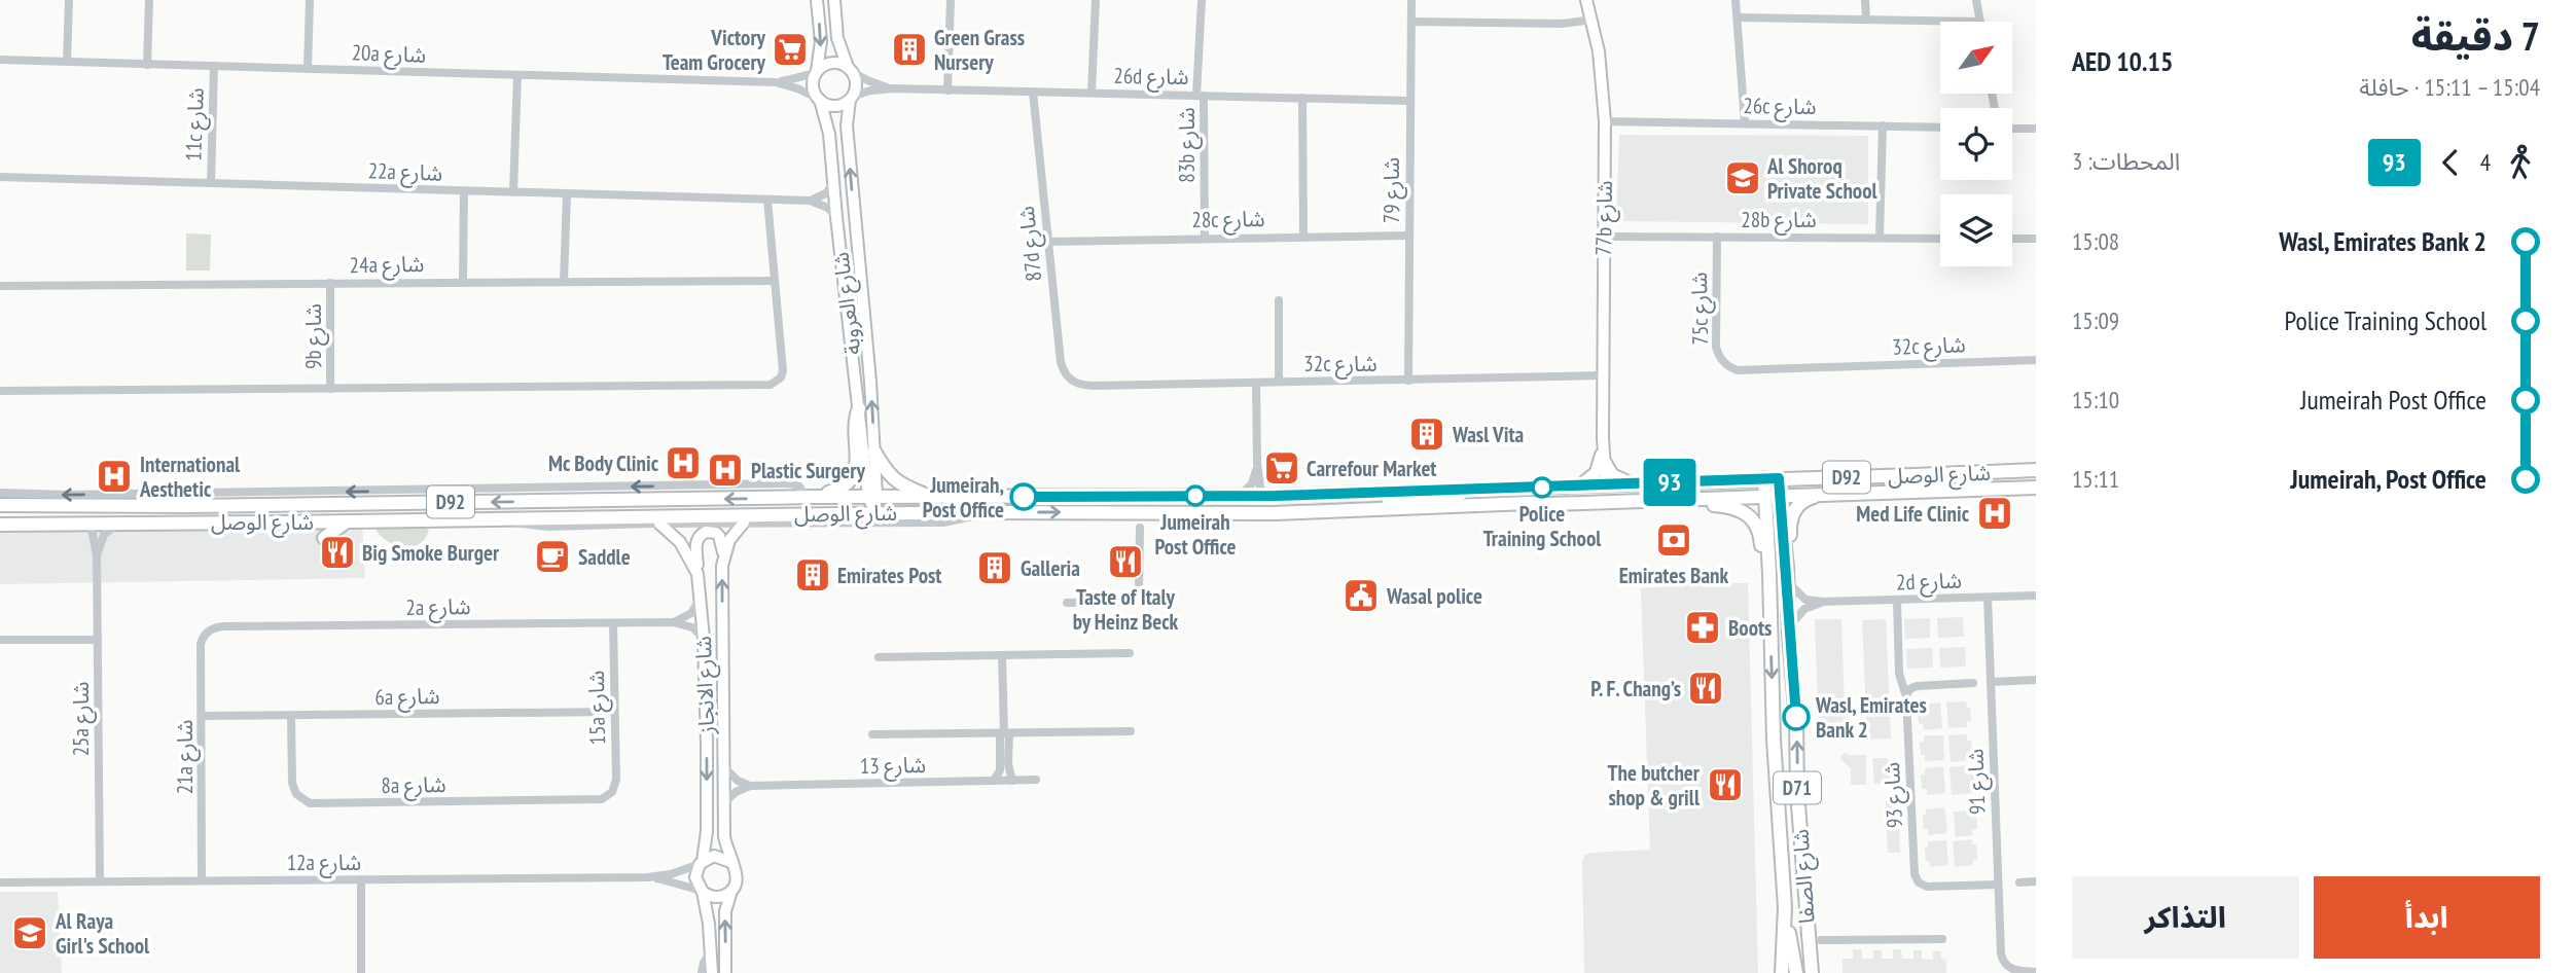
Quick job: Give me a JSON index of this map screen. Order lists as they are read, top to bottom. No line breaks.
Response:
{"streets":{"main road":["شارع الوصل","D92","D71","شارع الصفا"],"street":["20a شارع","26d شارع","26c شارع","11c شارع","83b شارع","22a شارع","شارع 79","77b شارع","28c شارع","28b شارع","87d شارع","24a شارع","شارع العروبة","75c شارع","9b شارع","32c شارع","2d شارع","2a شارع","شارع الانجاز","6a شارع","15a شارع","25a شارع","21a شارع","شارع 13","شارع 91","8a شارع","شارع 93","12a شارع"]},"crossings":[["20a شارع","26d شارع"],["20a شارع","11c شارع"],["20a شارع","شارع العروبة"],["26d شارع","83b شارع"],["26d شارع","شارع 79"],["26d شارع","87d شارع"],["26d شارع","شارع العروبة"],["26c شارع","77b شارع"],["11c شارع","22a شارع"],["83b شارع","28c شارع"],["شارع 79","28c شارع"],["شارع 79","32c شارع"],["77b شارع","28b شارع"],["77b شارع","32c شارع"],["77b شارع","شارع الوصل"],["28c شارع","87d شارع"],["28b شارع","75c شارع"],["87d شارع","32c شارع"],["24a شارع","9b شارع"],["شارع العروبة","شارع الوصل"],["75c شارع","32c شارع"],["شارع الوصل","25a شارع"],["شارع الوصل","شارع الصفا"],["2d شارع","شارع 91"],["2d شارع","شارع الصفا"],["2a شارع","شارع الانجاز"],["2a شارع","15a شارع"],["2a شارع","21a شارع"],["شارع الانجاز","12a شارع"],["6a شارع","15a شارع"],["6a شارع","21a شارع"],["6a شارع","8a شارع"],["15a شارع","8a شارع"],["25a شارع","12a شارع"],["21a شارع","12a شارع"],["شارع 91","شارع 93"]],"places":{"supermarket":["Victory Team Grocery","Carrefour Market"],"building":["Green Grass Nursery","Wasl Vita","Galleria","Emirates Post"],"school or university":["Al Shoroq Private School","Al Raya Girl's School"],"hospital":["Mc Body Clinic","Plastic Surgery","International Aesthetic","Med Life Clinic"],"other":["Police Training School","Jumeirah Post Office","Jumeirah, Post Office","Wasl, Emirates Bank 2"],"bank":["Emirates Bank"],"restaurant":["Big Smoke Burger","Taste of Italy by Heinz Beck","P. F. Chang’s","The butcher shop & grill"],"cafe":["Saddle"],"public building":["Wasal police"],"pharmacy":["Boots"]},"lines":["bus line 93"],"north":"top right","page":{"heading":["7 دقيقة","15:04 – 15:11 · حافلة","AED 10.15"],"on_map":"93","legs":["4","93","المحطات: 3"],"list":[{"name":"Wasl, Emirates Bank 2","value":"15:08"},{"name":"Police Training School","value":"15:09"},{"name":"Jumeirah Post Office","value":"15:10"},{"name":"Jumeirah, Post Office","value":"15:11"}],"buttons":["ابدأ","التذاكر"]}}
